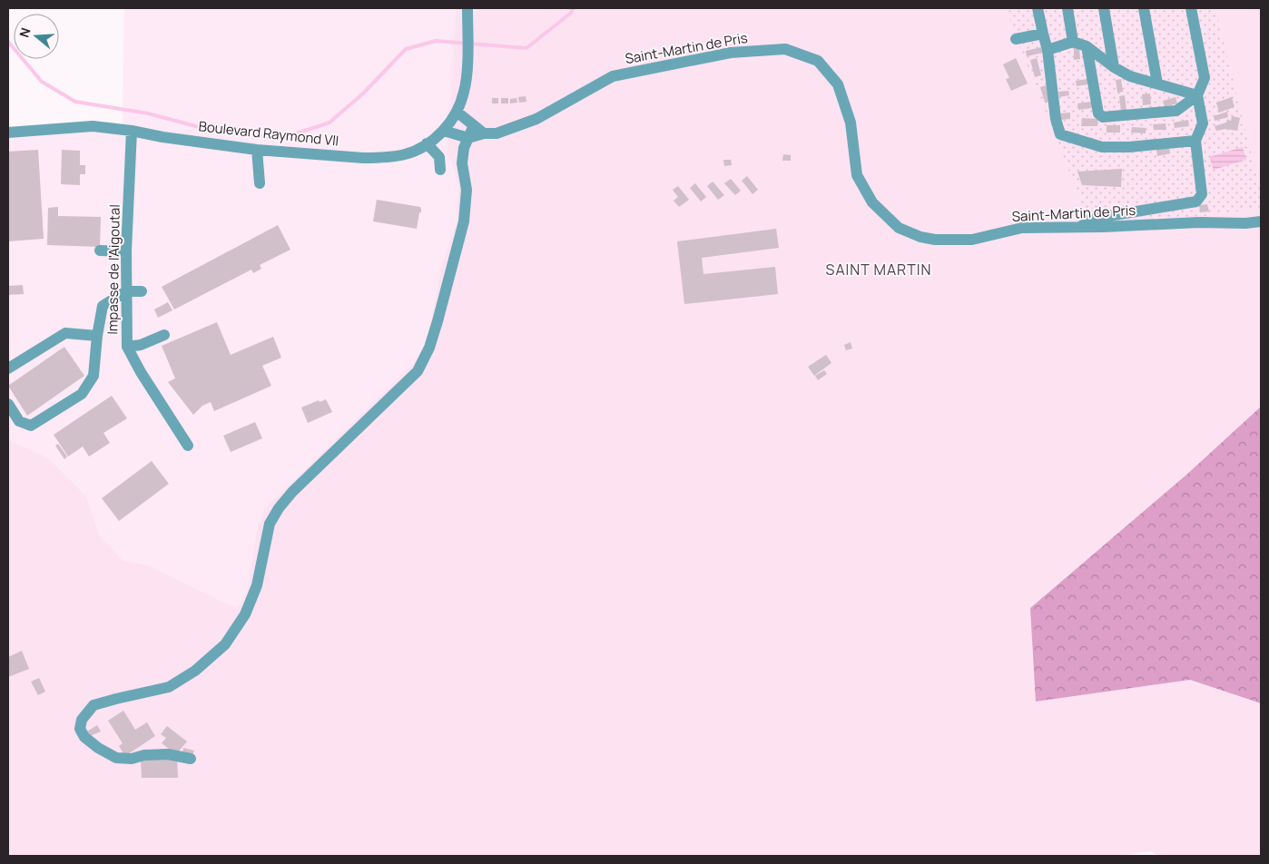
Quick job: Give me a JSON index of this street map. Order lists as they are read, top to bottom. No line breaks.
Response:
{"streets":{"street":["Saint-Martin de Pris","Boulevard Raymond VII","Impasse de l'Aigoutal"]},"crossings":[["Boulevard Raymond VII","Impasse de l'Aigoutal"]],"districts":["SAINT MARTIN"],"north":"left"}
